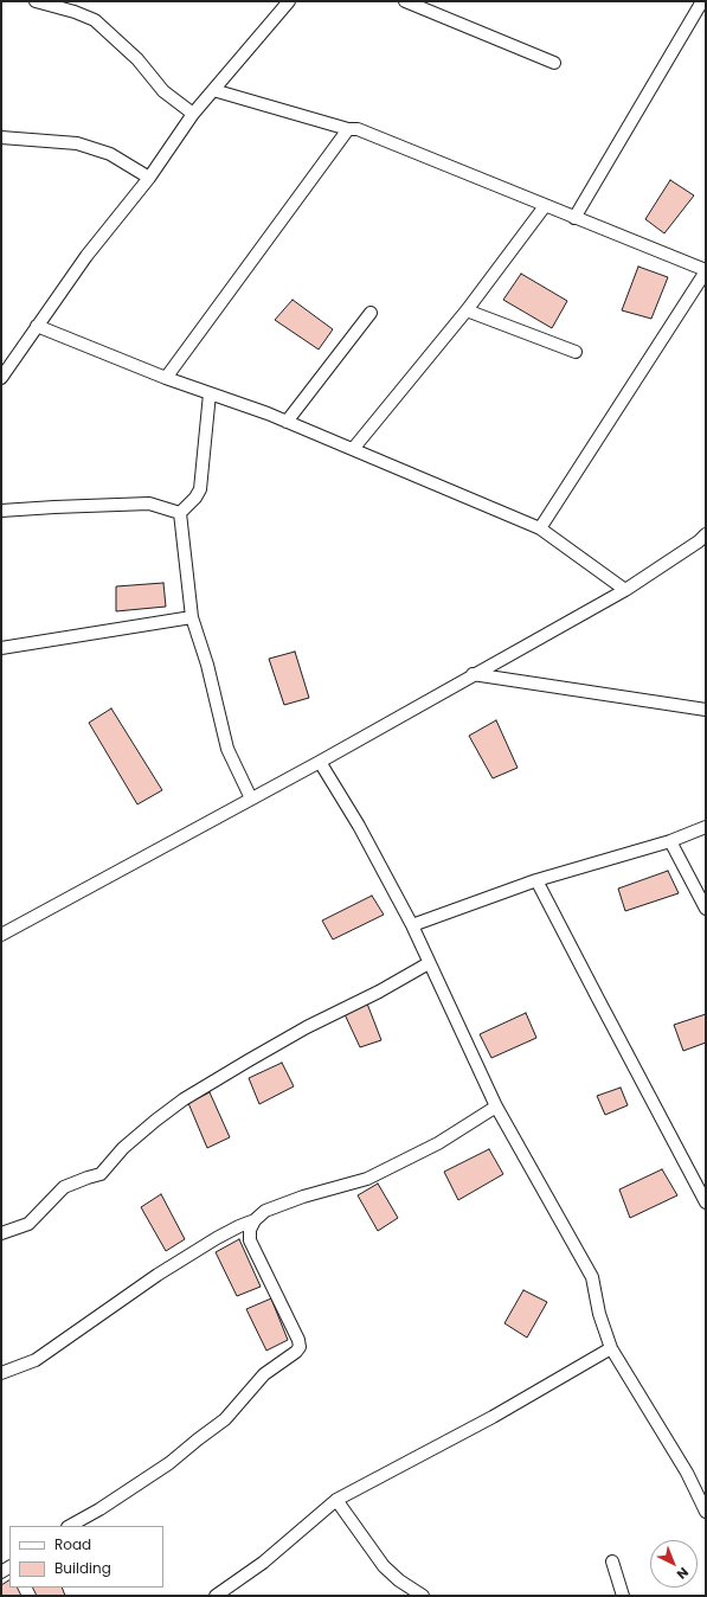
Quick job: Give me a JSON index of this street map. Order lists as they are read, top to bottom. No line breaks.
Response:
{"legend":["Road","Building"],"north":"bottom right"}
